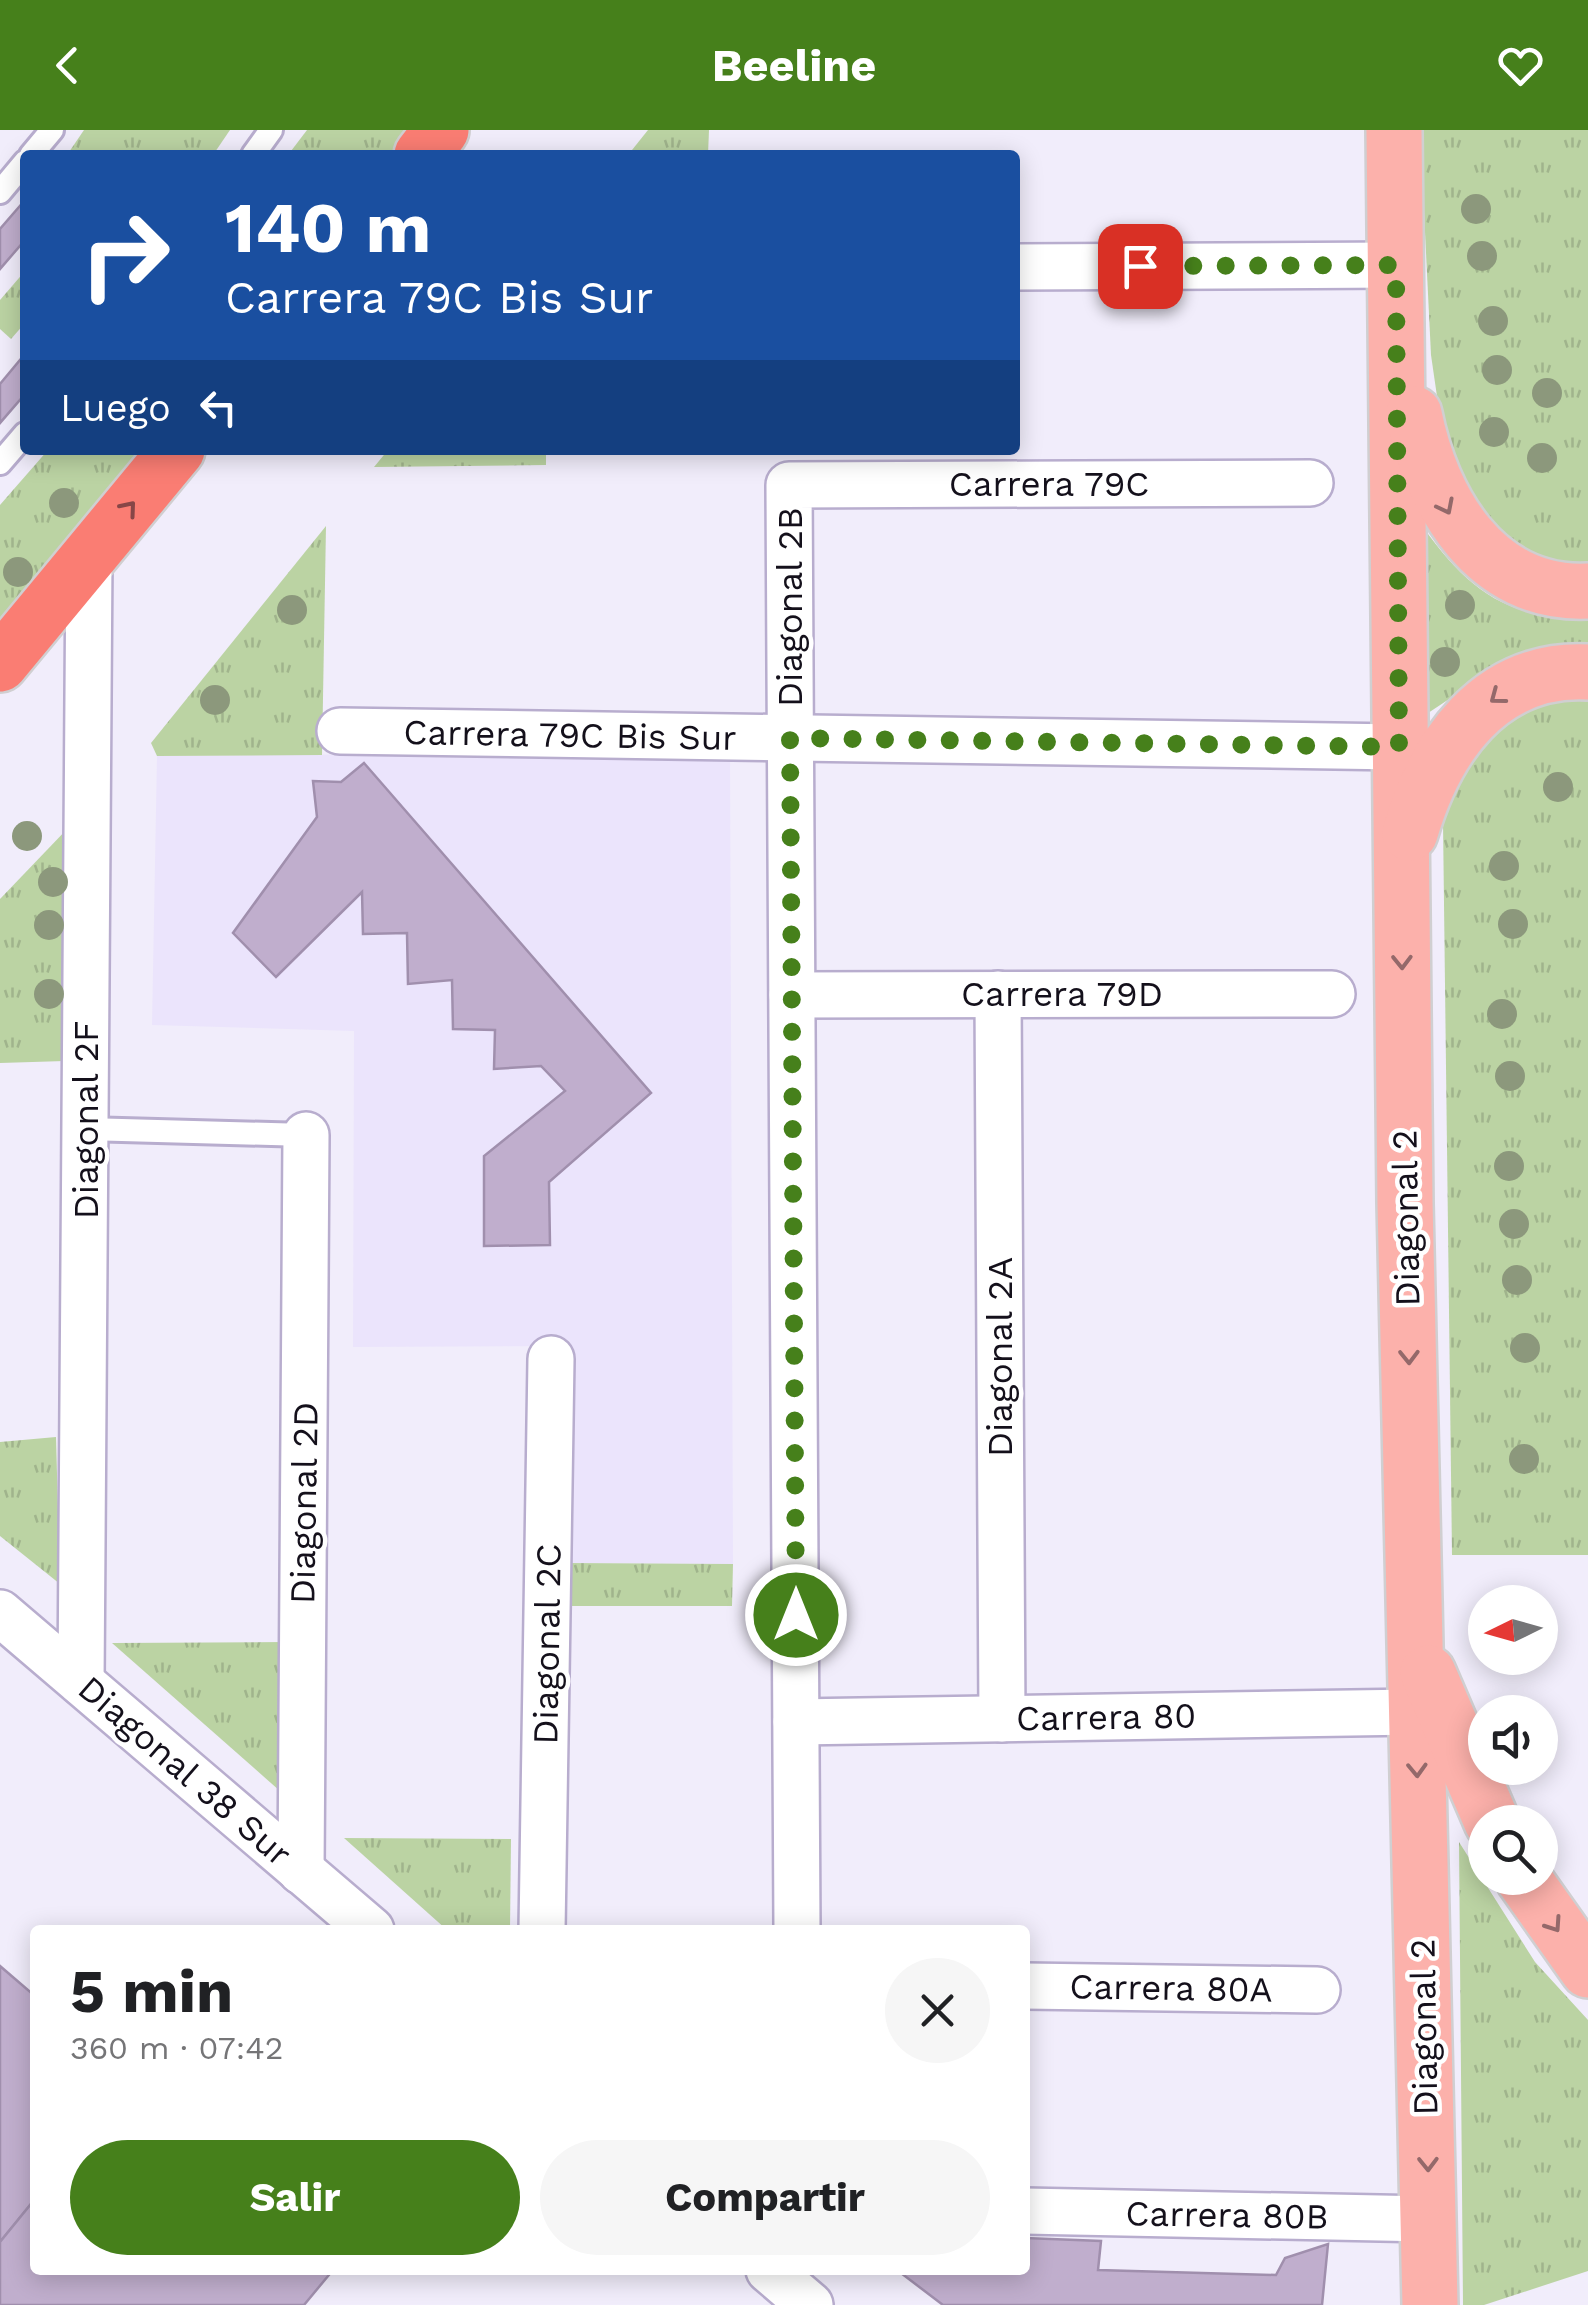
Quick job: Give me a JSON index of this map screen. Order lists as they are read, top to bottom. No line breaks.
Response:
{"streets":{"main road":["Diagonal 2"],"street":["Carrera 79C","Diagonal 2B","Carrera 79C Bis Sur","Carrera 79D","Diagonal 2F","Diagonal 2A","Diagonal 2D","Diagonal 2C","Carrera 80","Diagonal 38 Sur","Carrera 80A","Carrera 80B"]},"crossings":[["Carrera 79C","Diagonal 2B"],["Diagonal 2B","Carrera 79C Bis Sur"],["Diagonal 2B","Carrera 79D"],["Diagonal 2B","Carrera 80"],["Carrera 79C Bis Sur","Diagonal 2"],["Carrera 79D","Diagonal 2A"],["Diagonal 2F","Diagonal 38 Sur"],["Diagonal 2","Carrera 80"],["Diagonal 2","Carrera 80B"],["Diagonal 2A","Carrera 80"],["Diagonal 2D","Diagonal 38 Sur"]],"one_way":["Diagonal 2"],"north":"left","page":{"header":"Beeline","turn":["140 m","Carrera 79C Bis Sur"],"then":"Luego","heading":["5 min","360 m · 07:42"],"buttons":["Salir","Compartir"]}}
